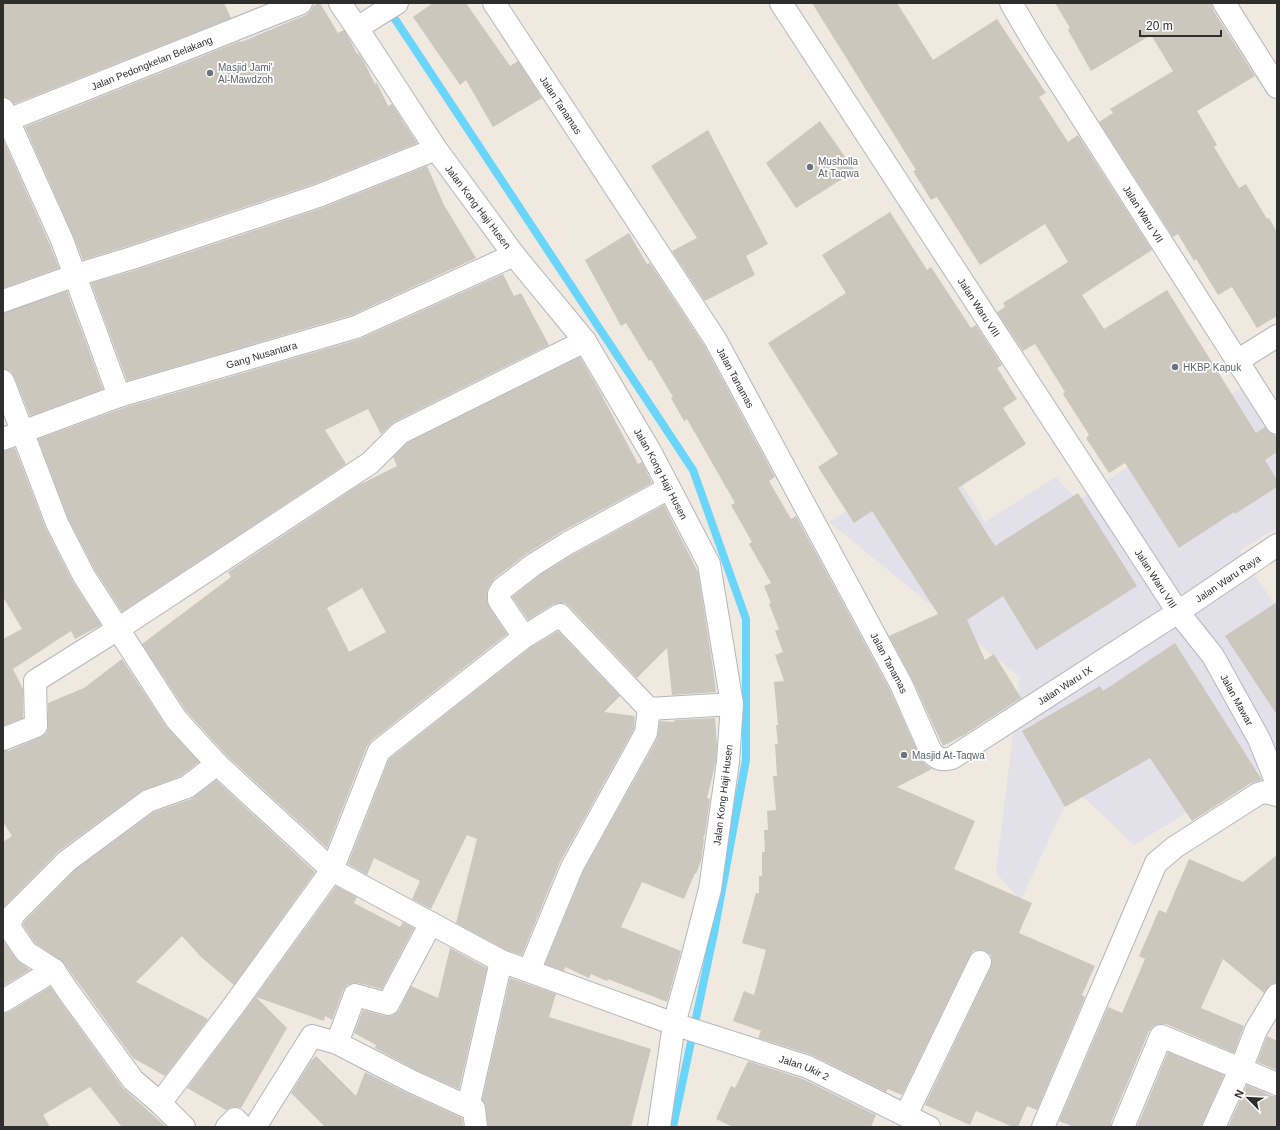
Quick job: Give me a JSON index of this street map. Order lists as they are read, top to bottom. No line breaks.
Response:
{"streets":{"street":["Jalan Pedongkelan Belakang","Jalan Tanamas","Jalan Kong Haji Husen","Jalan Waru VII","Jalan Waru VIII","Gang Nusantara","Jalan Waru Raya","Jalan Waru IX","Jalan Mawar","Jalan Ukir 2"]},"crossings":[["Jalan Tanamas","Jalan Waru IX"],["Jalan Kong Haji Husen","Gang Nusantara"],["Jalan Kong Haji Husen","Jalan Ukir 2"],["Jalan Waru VIII","Jalan Waru Raya"],["Jalan Waru VIII","Jalan Waru IX"],["Jalan Waru VIII","Jalan Mawar"],["Gang Nusantara","Jalan Ukir 2"],["Jalan Waru Raya","Jalan Waru IX"],["Jalan Waru Raya","Jalan Mawar"],["Jalan Waru IX","Jalan Mawar"]],"places":["Masjid Jami' Al-Mawdzoh","Musholla At Taqwa","HKBP Kapuk","Masjid At-Taqwa"],"scale_bar":"20 m","north":"top left"}
